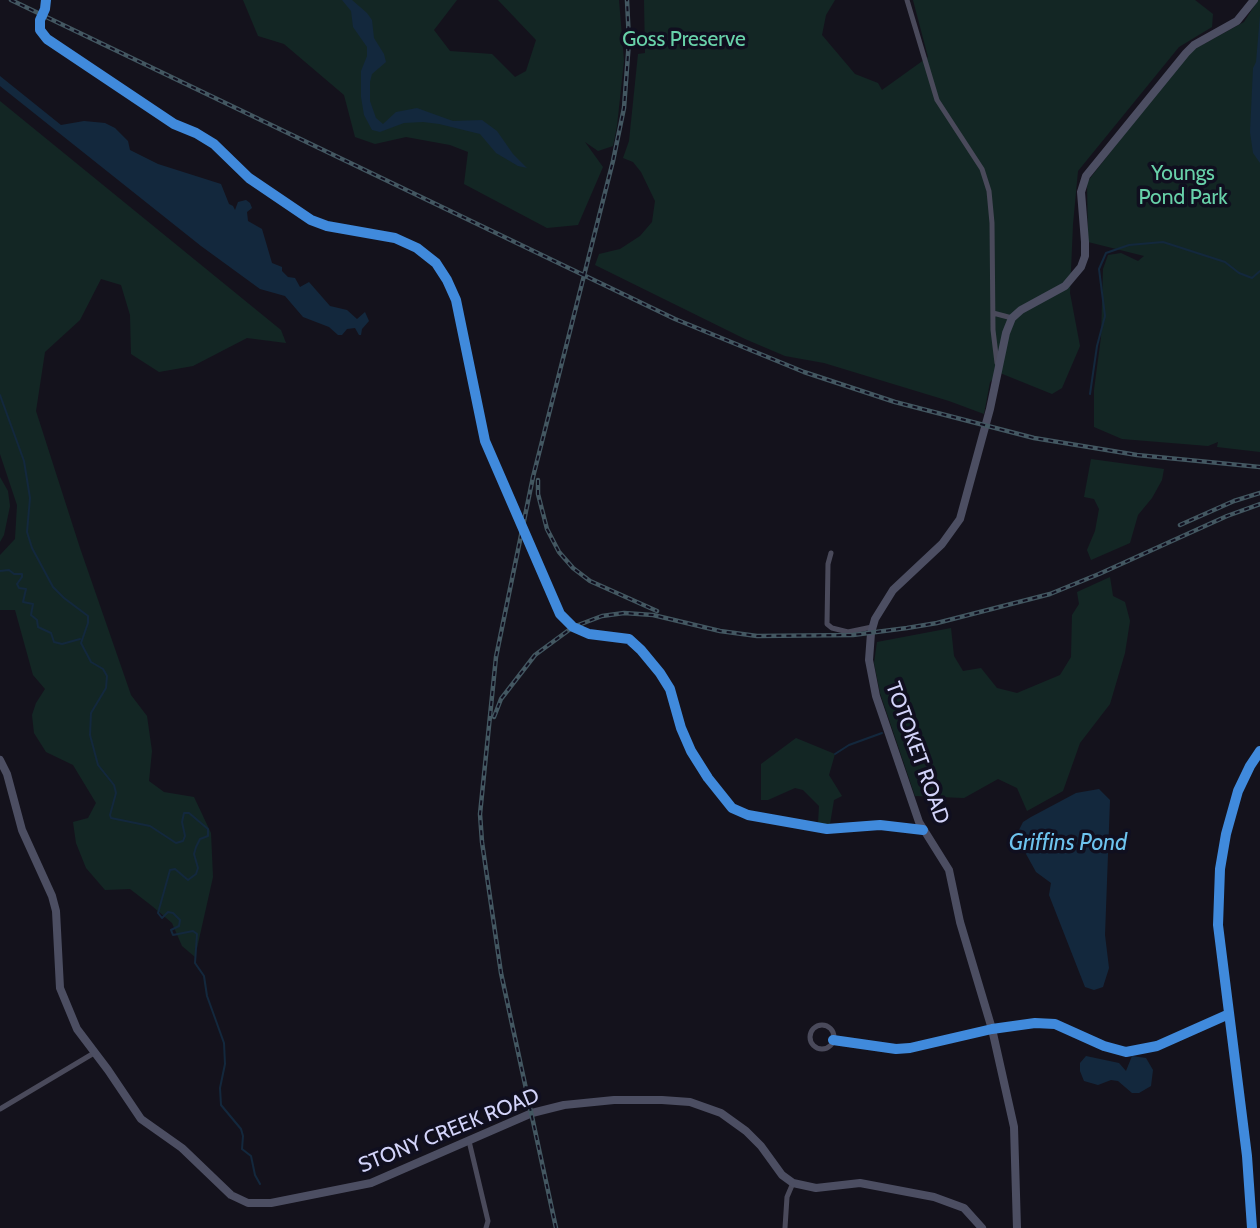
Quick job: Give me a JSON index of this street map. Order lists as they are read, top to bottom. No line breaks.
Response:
{"streets":{"main road":["TOTOKET ROAD","STONY CREEK ROAD"]},"water":["Griffins Pond"],"parks":["Goss Preserve","Youngs Pond Park"]}
